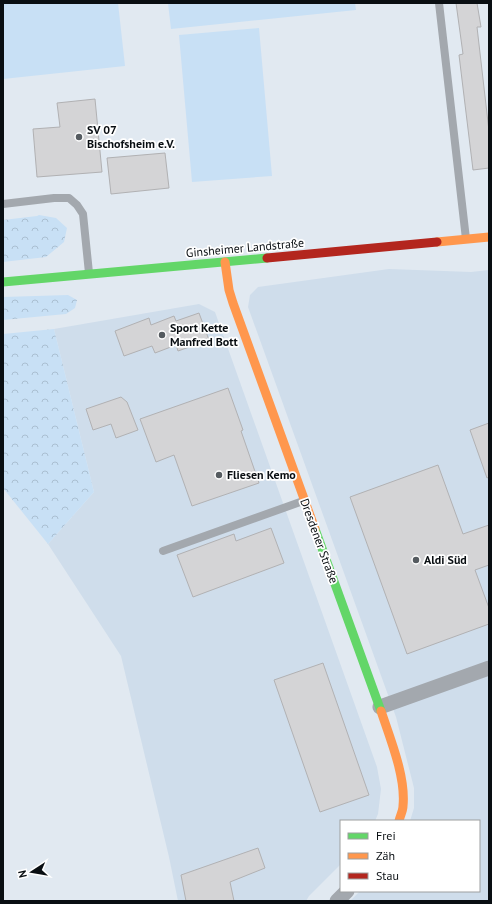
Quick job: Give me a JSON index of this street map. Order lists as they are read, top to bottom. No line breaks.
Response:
{"streets":{"street":["Ginsheimer Landstraße","Dresdener Straße"]},"crossings":[["Ginsheimer Landstraße","Dresdener Straße"]],"places":["SV 07 Bischofsheim e.V.","Sport Kette Manfred Bott","Fliesen Kemo","Aldi Süd"],"legend":["Frei","Zäh","Stau"],"north":"left"}
